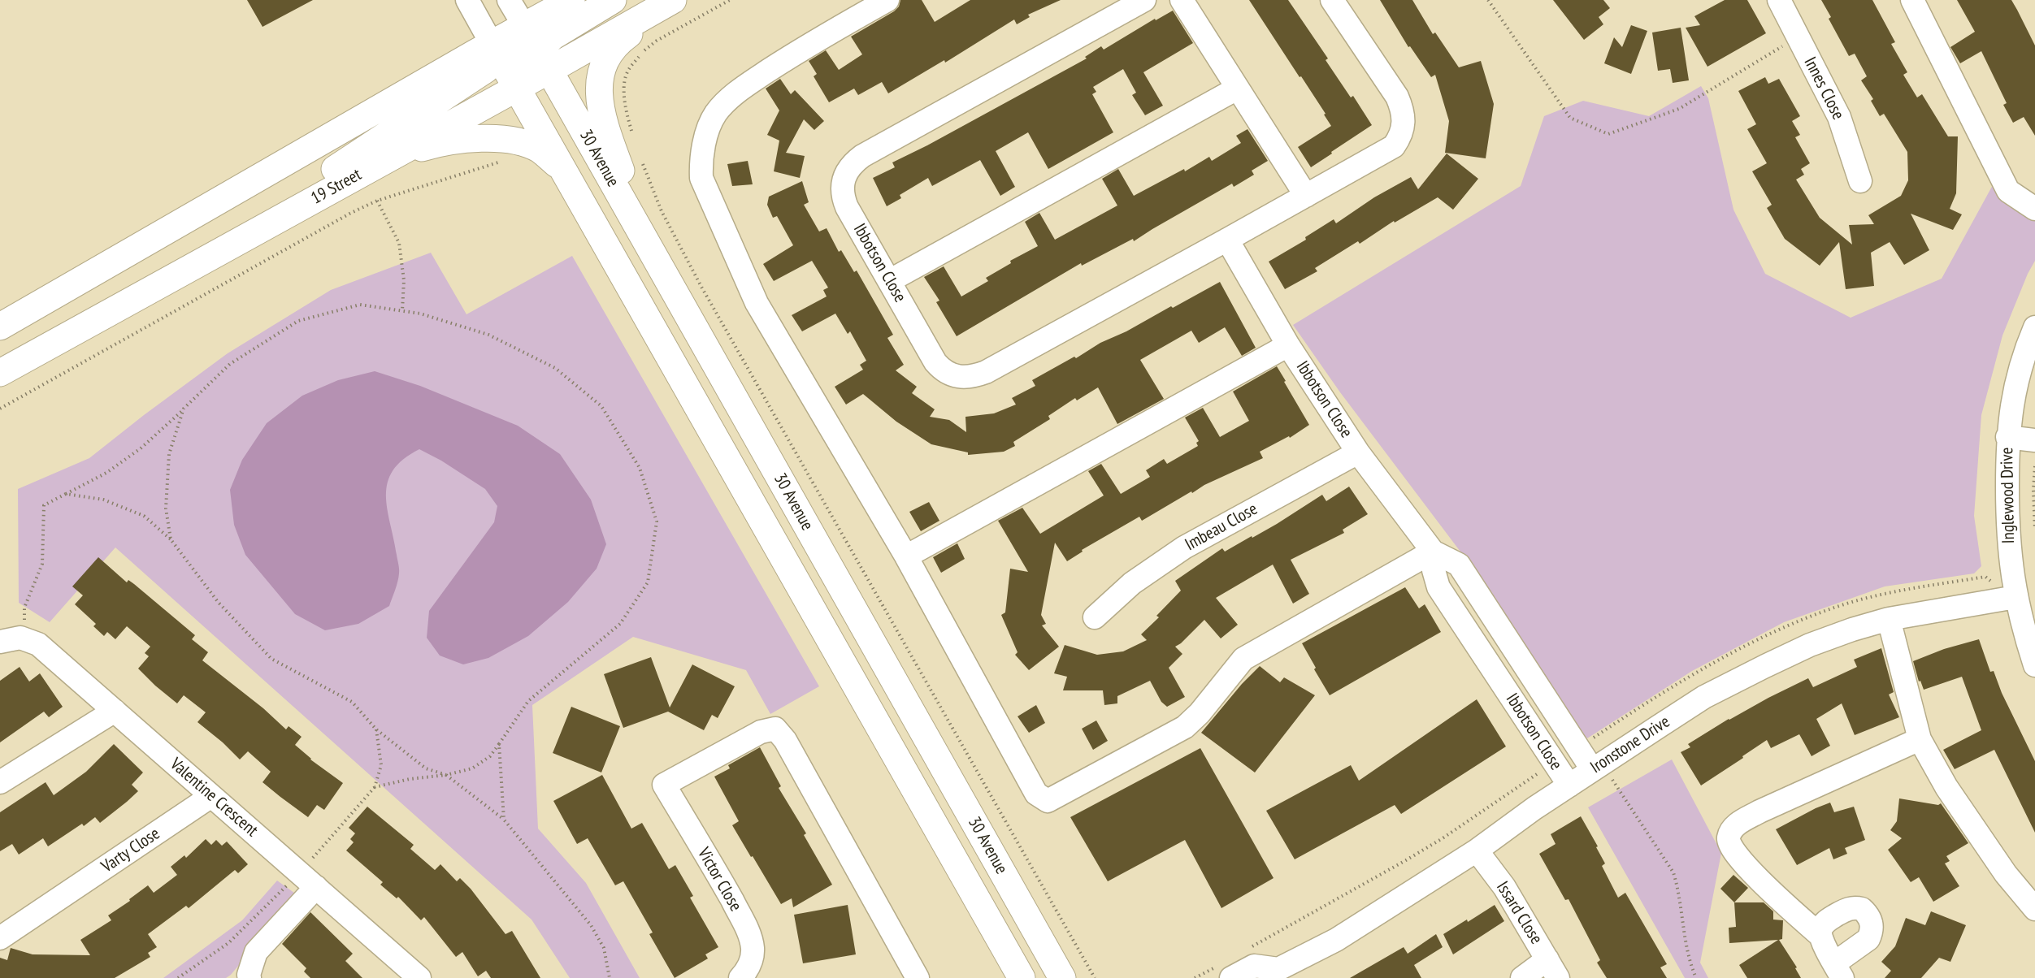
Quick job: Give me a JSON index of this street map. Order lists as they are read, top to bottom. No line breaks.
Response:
{"streets":{"main road":["30 Avenue","19 Street"],"street":["Innes Close","Ibbotson Close","Inglewood Drive","Imbeau Close","Ironstone Drive","Valentine Crescent","Varty Close","Victor Close","Issard Close"]},"crossings":[["30 Avenue","19 Street"],["Ibbotson Close","Imbeau Close"],["Ibbotson Close","Ironstone Drive"],["Inglewood Drive","Ironstone Drive"],["Ironstone Drive","Issard Close"],["Valentine Crescent","Varty Close"]]}
